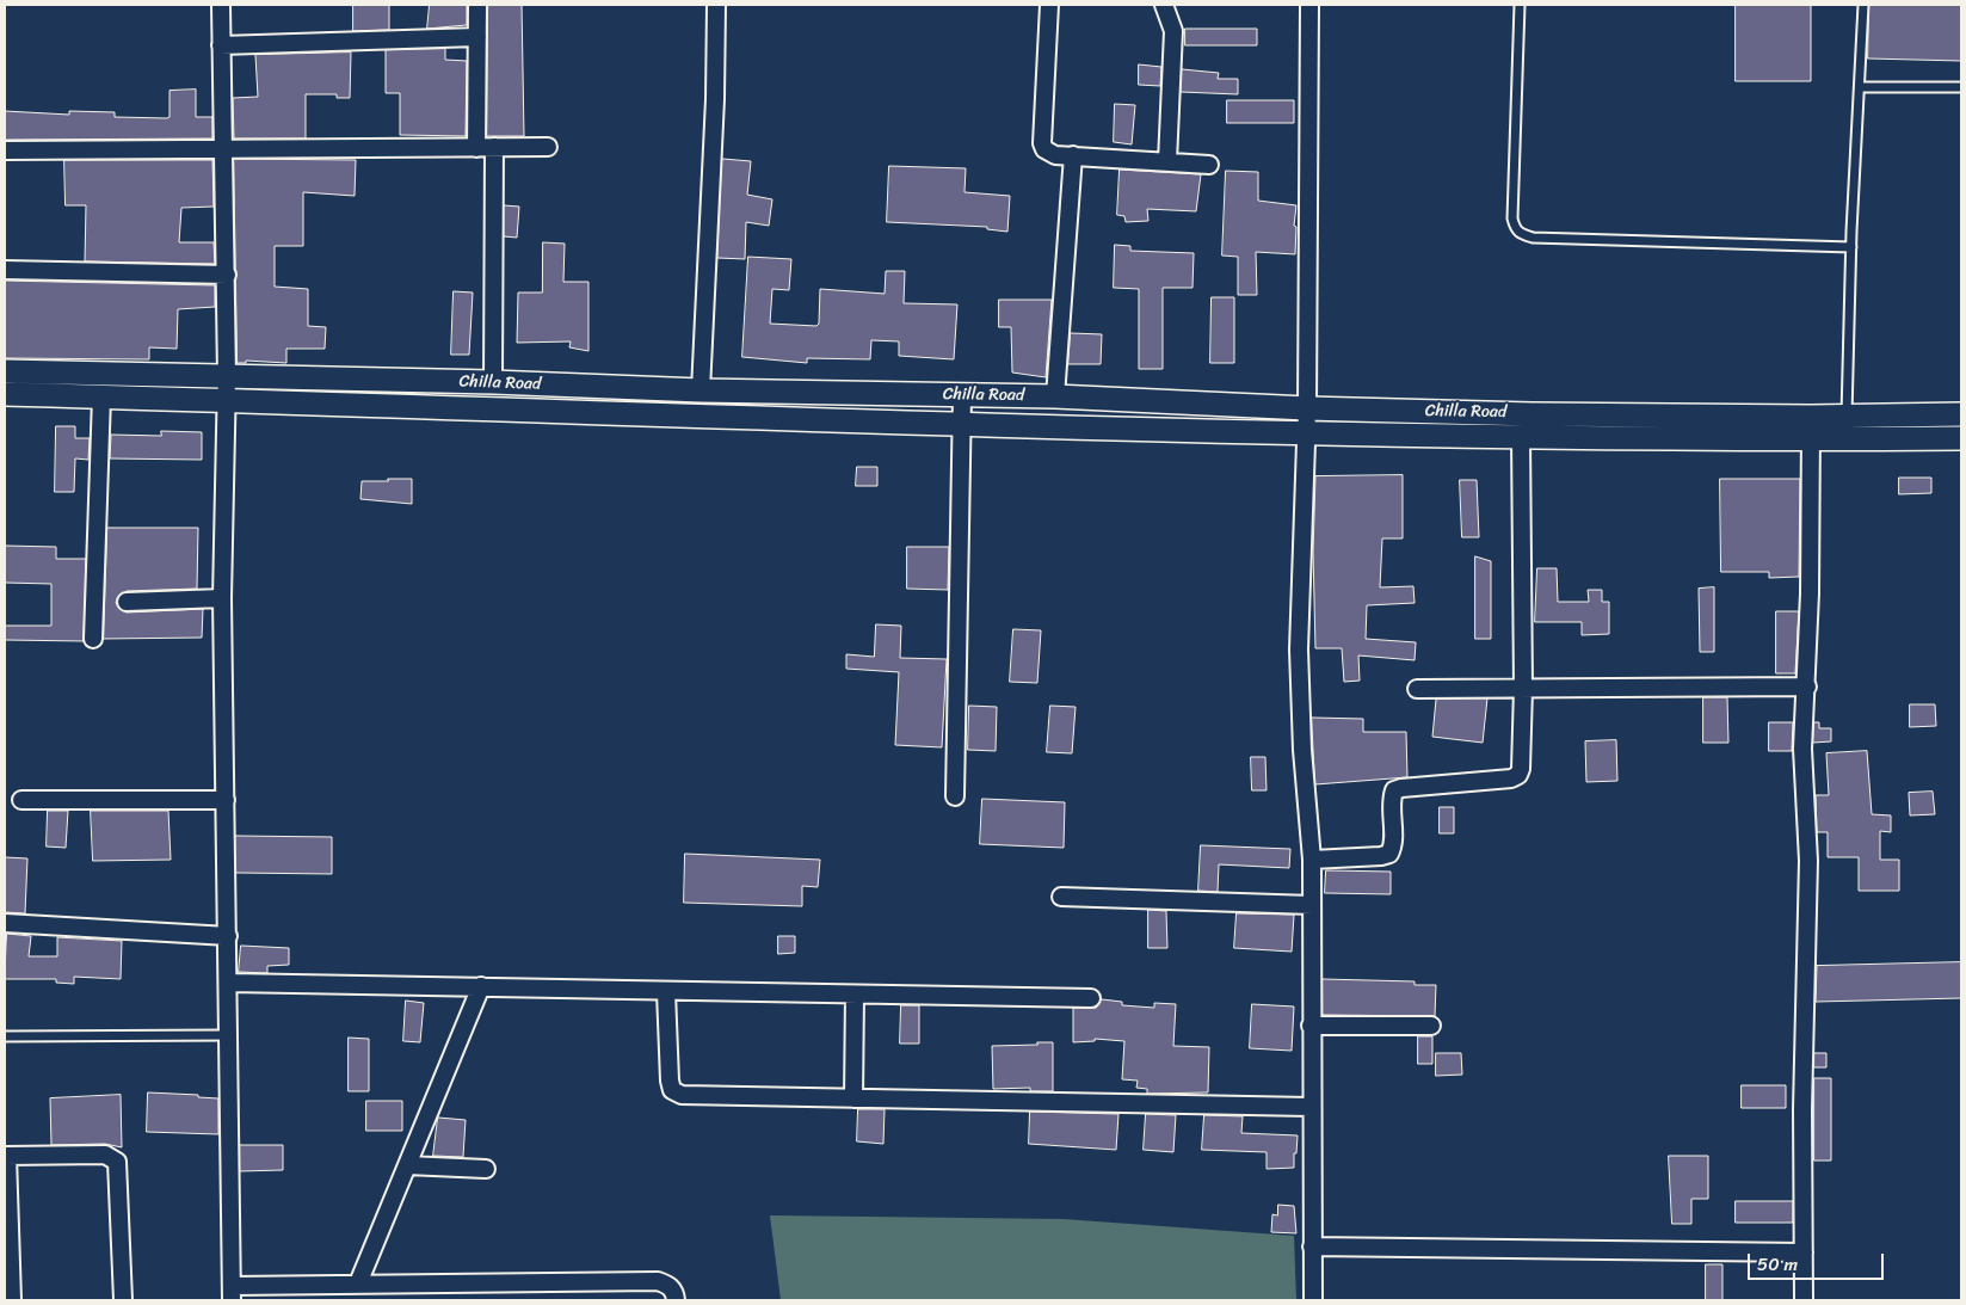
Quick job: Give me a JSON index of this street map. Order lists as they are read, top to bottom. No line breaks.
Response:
{"streets":{"main road":["Chilla Road"]},"scale_bar":"50 m"}
